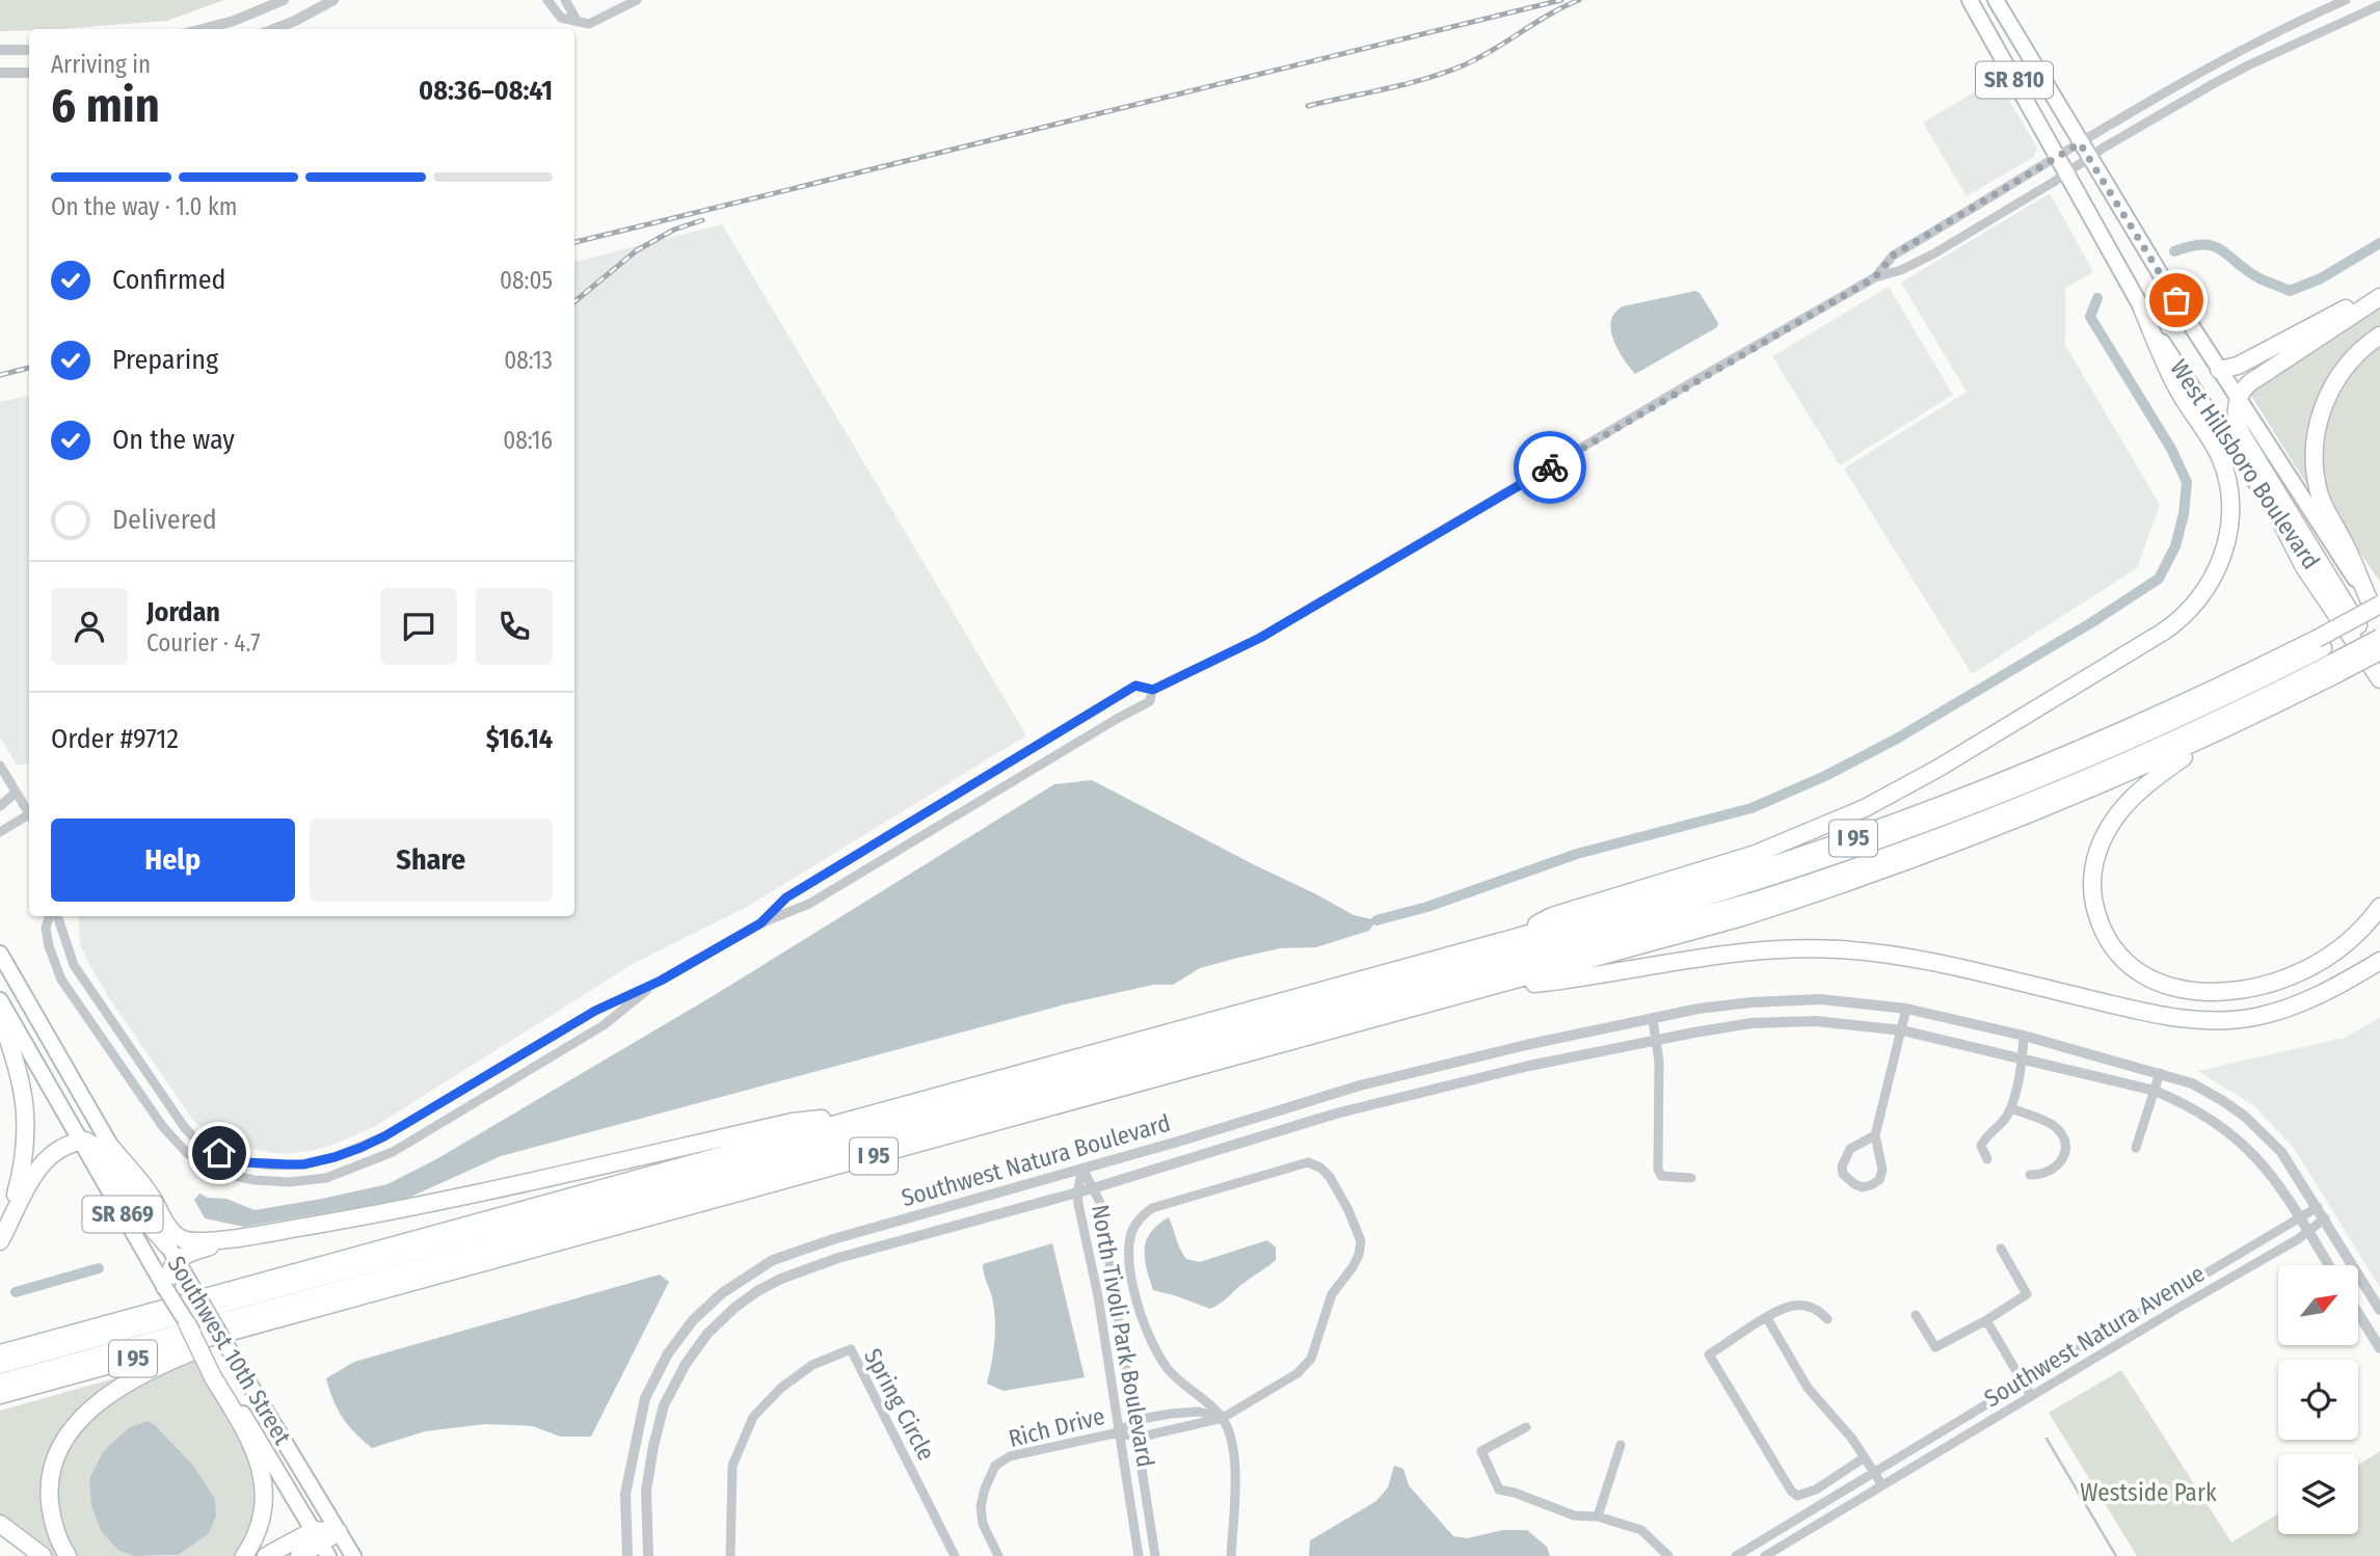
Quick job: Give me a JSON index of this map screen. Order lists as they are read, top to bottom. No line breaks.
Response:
{"streets":{"highway":["I 95"],"main road":["SR 810","West Hillsboro Boulevard","SR 869","Southwest 10th Street"],"street":["Southwest Natura Boulevard","North Tivoli Park Boulevard","Southwest Natura Avenue","Spring Circle","Rich Drive"]},"crossings":[["West Hillsboro Boulevard","I 95"],["Southwest Natura Boulevard","North Tivoli Park Boulevard"],["Southwest Natura Boulevard","Southwest Natura Avenue"],["North Tivoli Park Boulevard","Rich Drive"]],"parks":["Westside Park"],"north":"top right","page":{"heading":["6 min","Arriving in","08:36–08:41"],"panel":["Jordan","Courier · 4.7","Order #9712","$16.14"],"bar":"On the way · 1.0 km","list":[["Confirmed","08:05"],["Preparing","08:13"],["On the way","08:16"],"Delivered"],"buttons":["Help","Share"]}}
